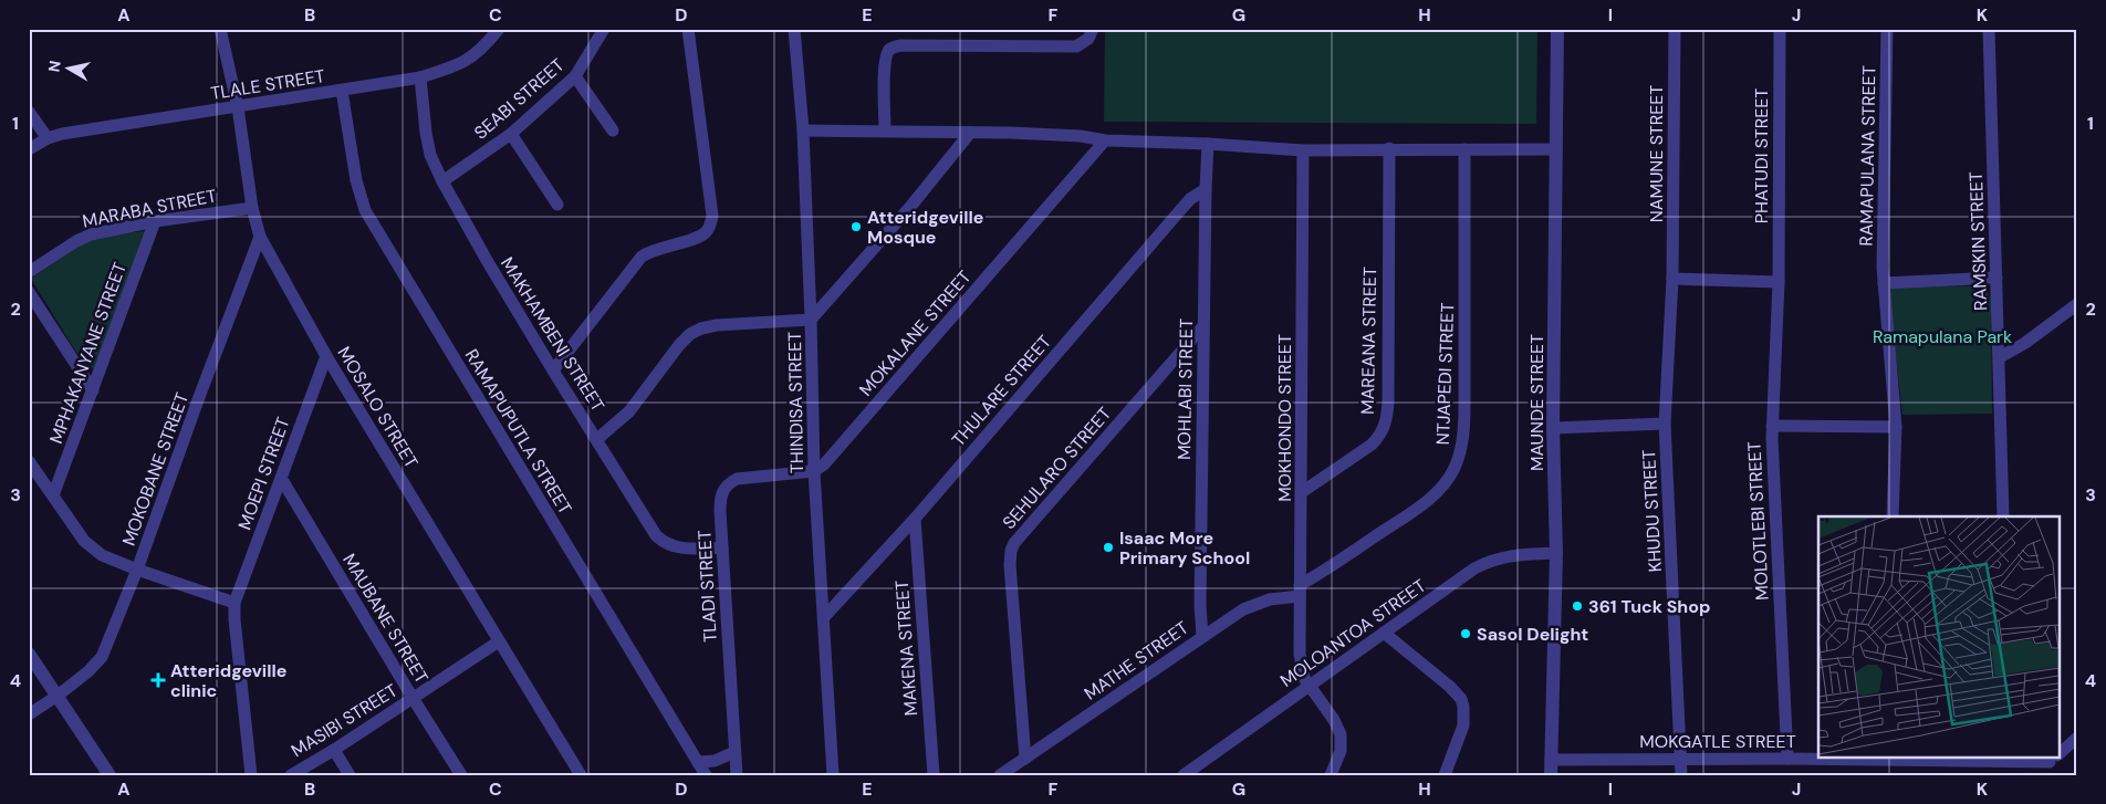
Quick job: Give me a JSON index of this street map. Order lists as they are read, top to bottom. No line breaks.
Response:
{"streets":{"street":["TLALE STREET","SEABI STREET","NAMUNE STREET","PHATUDI STREET","RAMAPULANA STREET","MARABA STREET","RAMSKIN STREET","MOKALANE STREET","MAKHAMBENI STREET","MAREANA STREET","MPHAKANYANE STREET","NTJAPEDI STREET","MOHLABI STREET","THULARE STREET","THINDISA STREET","MAUNDE STREET","MOSALO STREET","MOKHONDO STREET","RAMAPUPUTLA STREET","SEHULARO STREET","MOKOBANE STREET","MOEPI STREET","KHUDU STREET","MOLOTLEBI STREET","TLADI STREET","MAUBANE STREET","MOLOANTOA STREET","MAKENA STREET","MATHE STREET","MASIBI STREET","MOKGATLE STREET"]},"crossings":[["TLALE STREET","MAKHAMBENI STREET"],["TLALE STREET","MOSALO STREET"],["TLALE STREET","RAMAPUPUTLA STREET"],["SEABI STREET","MAKHAMBENI STREET"],["NAMUNE STREET","KHUDU STREET"],["PHATUDI STREET","MOLOTLEBI STREET"],["MARABA STREET","MPHAKANYANE STREET"],["MARABA STREET","MOSALO STREET"],["MOKALANE STREET","THINDISA STREET"],["MOKALANE STREET","TLADI STREET"],["MAKHAMBENI STREET","TLADI STREET"],["MAREANA STREET","MOKHONDO STREET"],["NTJAPEDI STREET","MOKHONDO STREET"],["NTJAPEDI STREET","MATHE STREET"],["MOHLABI STREET","THULARE STREET"],["MOHLABI STREET","SEHULARO STREET"],["MOHLABI STREET","MATHE STREET"],["THULARE STREET","THINDISA STREET"],["THULARE STREET","MAKENA STREET"],["THINDISA STREET","TLADI STREET"],["MAUNDE STREET","MOLOANTOA STREET"],["MAUNDE STREET","MOKGATLE STREET"],["MOSALO STREET","MOKOBANE STREET"],["MOSALO STREET","MOEPI STREET"],["MOSALO STREET","MASIBI STREET"],["MOKHONDO STREET","MOLOANTOA STREET"],["MOKHONDO STREET","MATHE STREET"],["SEHULARO STREET","MATHE STREET"],["MOEPI STREET","MAUBANE STREET"],["KHUDU STREET","MOKGATLE STREET"],["MOLOTLEBI STREET","MOKGATLE STREET"],["MAUBANE STREET","MASIBI STREET"]],"parks":["Ramapulana Park"],"places":{"other":["Atteridgeville Mosque","Isaac More Primary School","361 Tuck Shop","Sasol Delight"],"health":["Atteridgeville clinic"]},"north":"left","grid":{"columns":["A","B","C","D","E","F","G","H","I","J","K"],"rows":["1","2","3","4"]}}
